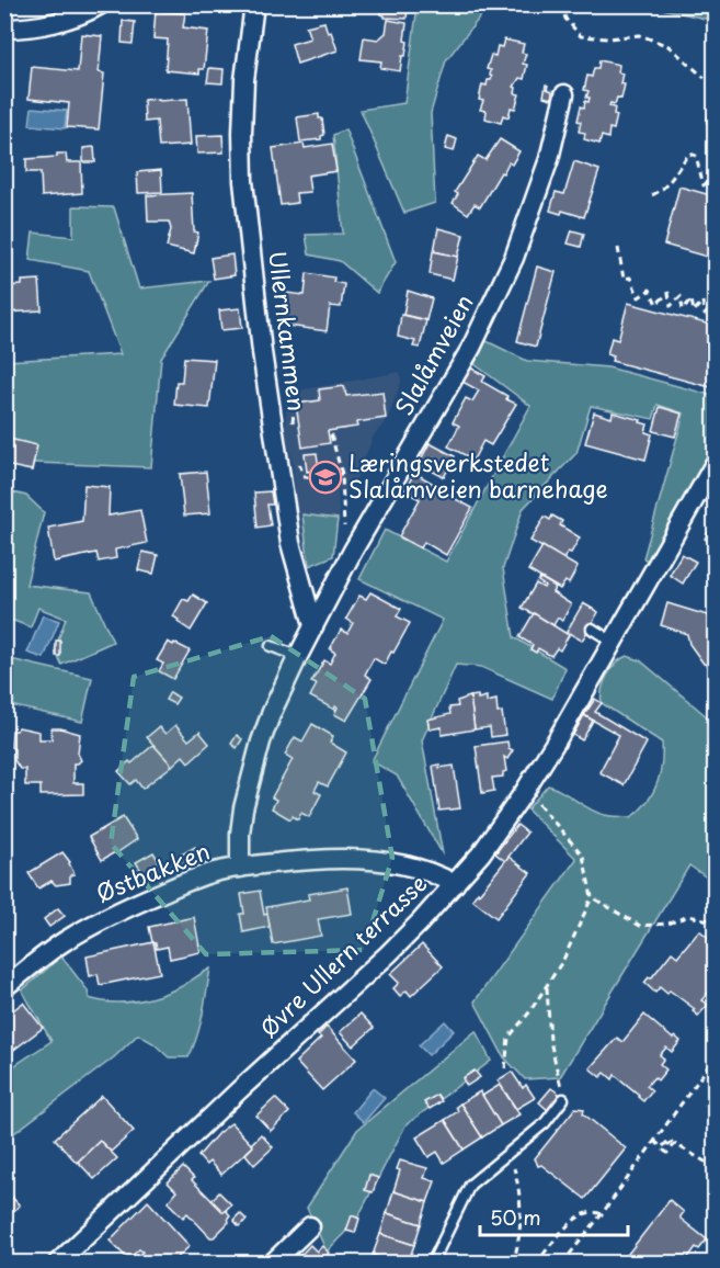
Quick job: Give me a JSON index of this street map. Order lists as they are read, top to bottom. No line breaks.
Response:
{"streets":{"street":["Ullernkammen","Slalåmveien","Østbakken","Øvre Ullern terrasse"]},"crossings":[["Ullernkammen","Slalåmveien"],["Østbakken","Øvre Ullern terrasse"]],"places":{"school or university":["Læringsverkstedet Slalåmveien barnehage"]},"scale_bar":"50 m"}
